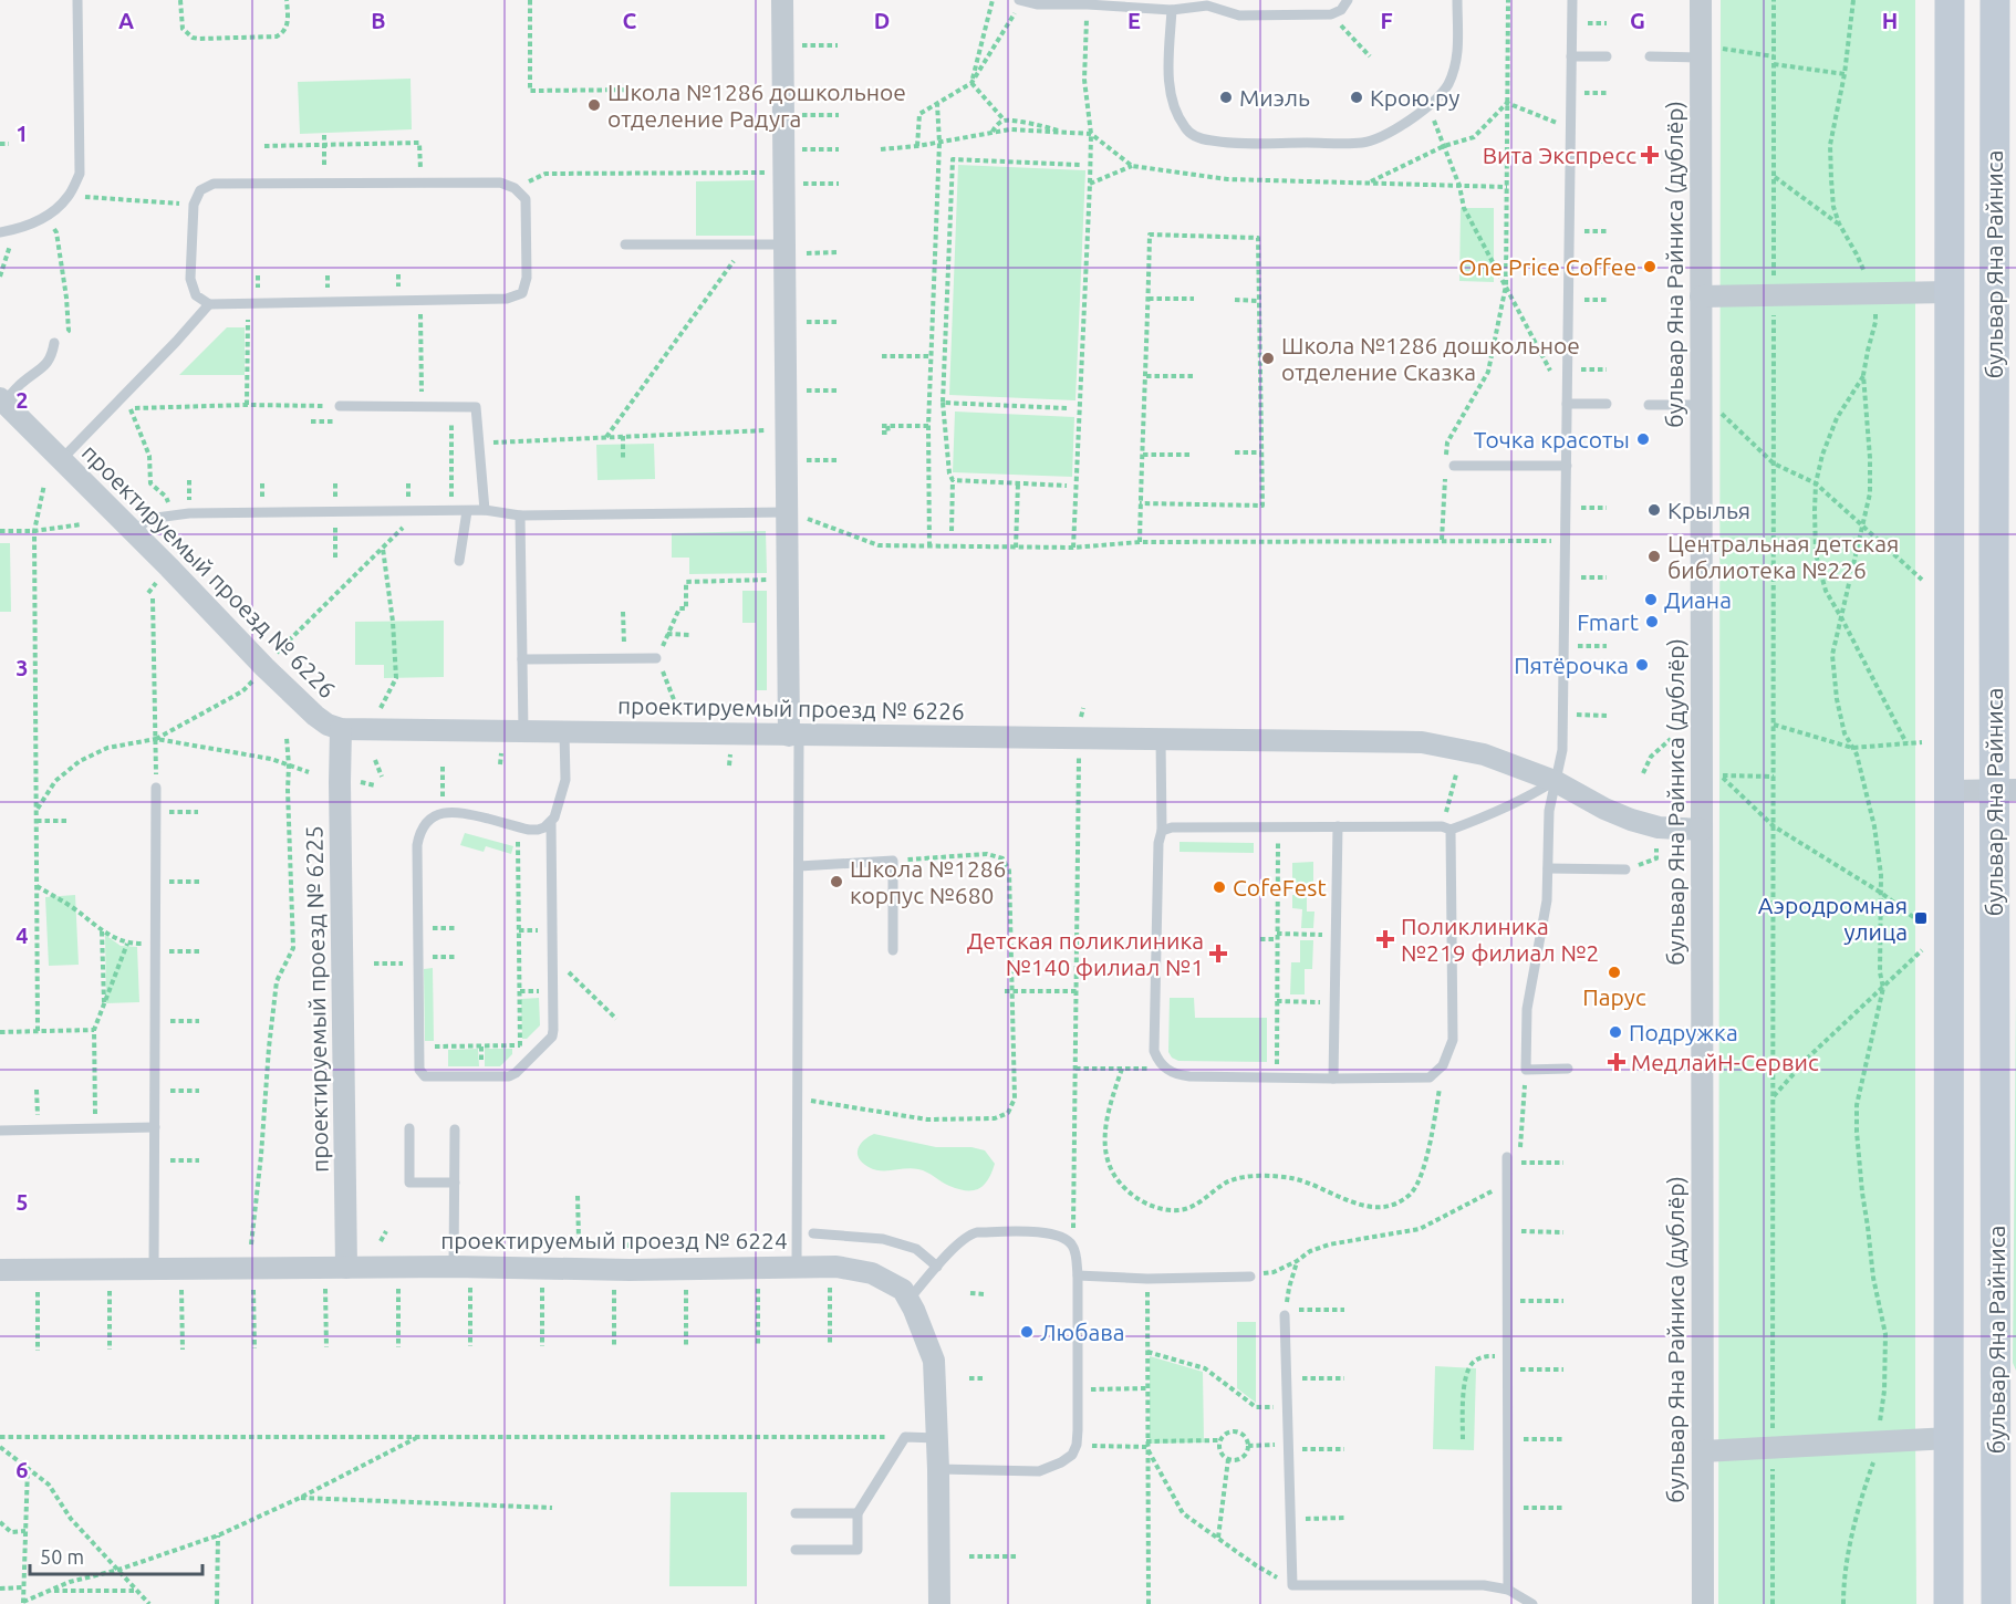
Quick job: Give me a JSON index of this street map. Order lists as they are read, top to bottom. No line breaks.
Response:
{"streets":{"main road":["бульвар Яна Райниса"],"street":["бульвар Яна Райниса (дублёр)","проектируемый проезд № 6226","проектируемый проезд № 6225","проектируемый проезд № 6224"]},"crossings":[["бульвар Яна Райниса (дублёр)","проектируемый проезд № 6226"],["проектируемый проезд № 6226","проектируемый проезд № 6225"],["проектируемый проезд № 6225","проектируемый проезд № 6224"]],"places":{"other":["Миэль","Крою.ру","Школа №1286 дошкольное отделение Радуга","One Price Coffee","Школа №1286 дошкольное отделение Сказка","Точка красоты","Крылья","Центральная детская библиотека №226","Диана","Fmart","Пятёрочка","Школа №1286 корпус №680","CofeFest","Парус","Подружка","Любава"],"health":["Вита Экспресс","Поликлиника №219 филиал №2","Детская поликлиника №140 филиал №1","МедлайН-Сервис"],"transit":["Аэродромная улица"]},"scale_bar":"50 m","grid":{"columns":["A","B","C","D","E","F","G","H"],"rows":["1","2","3","4","5","6"]}}
